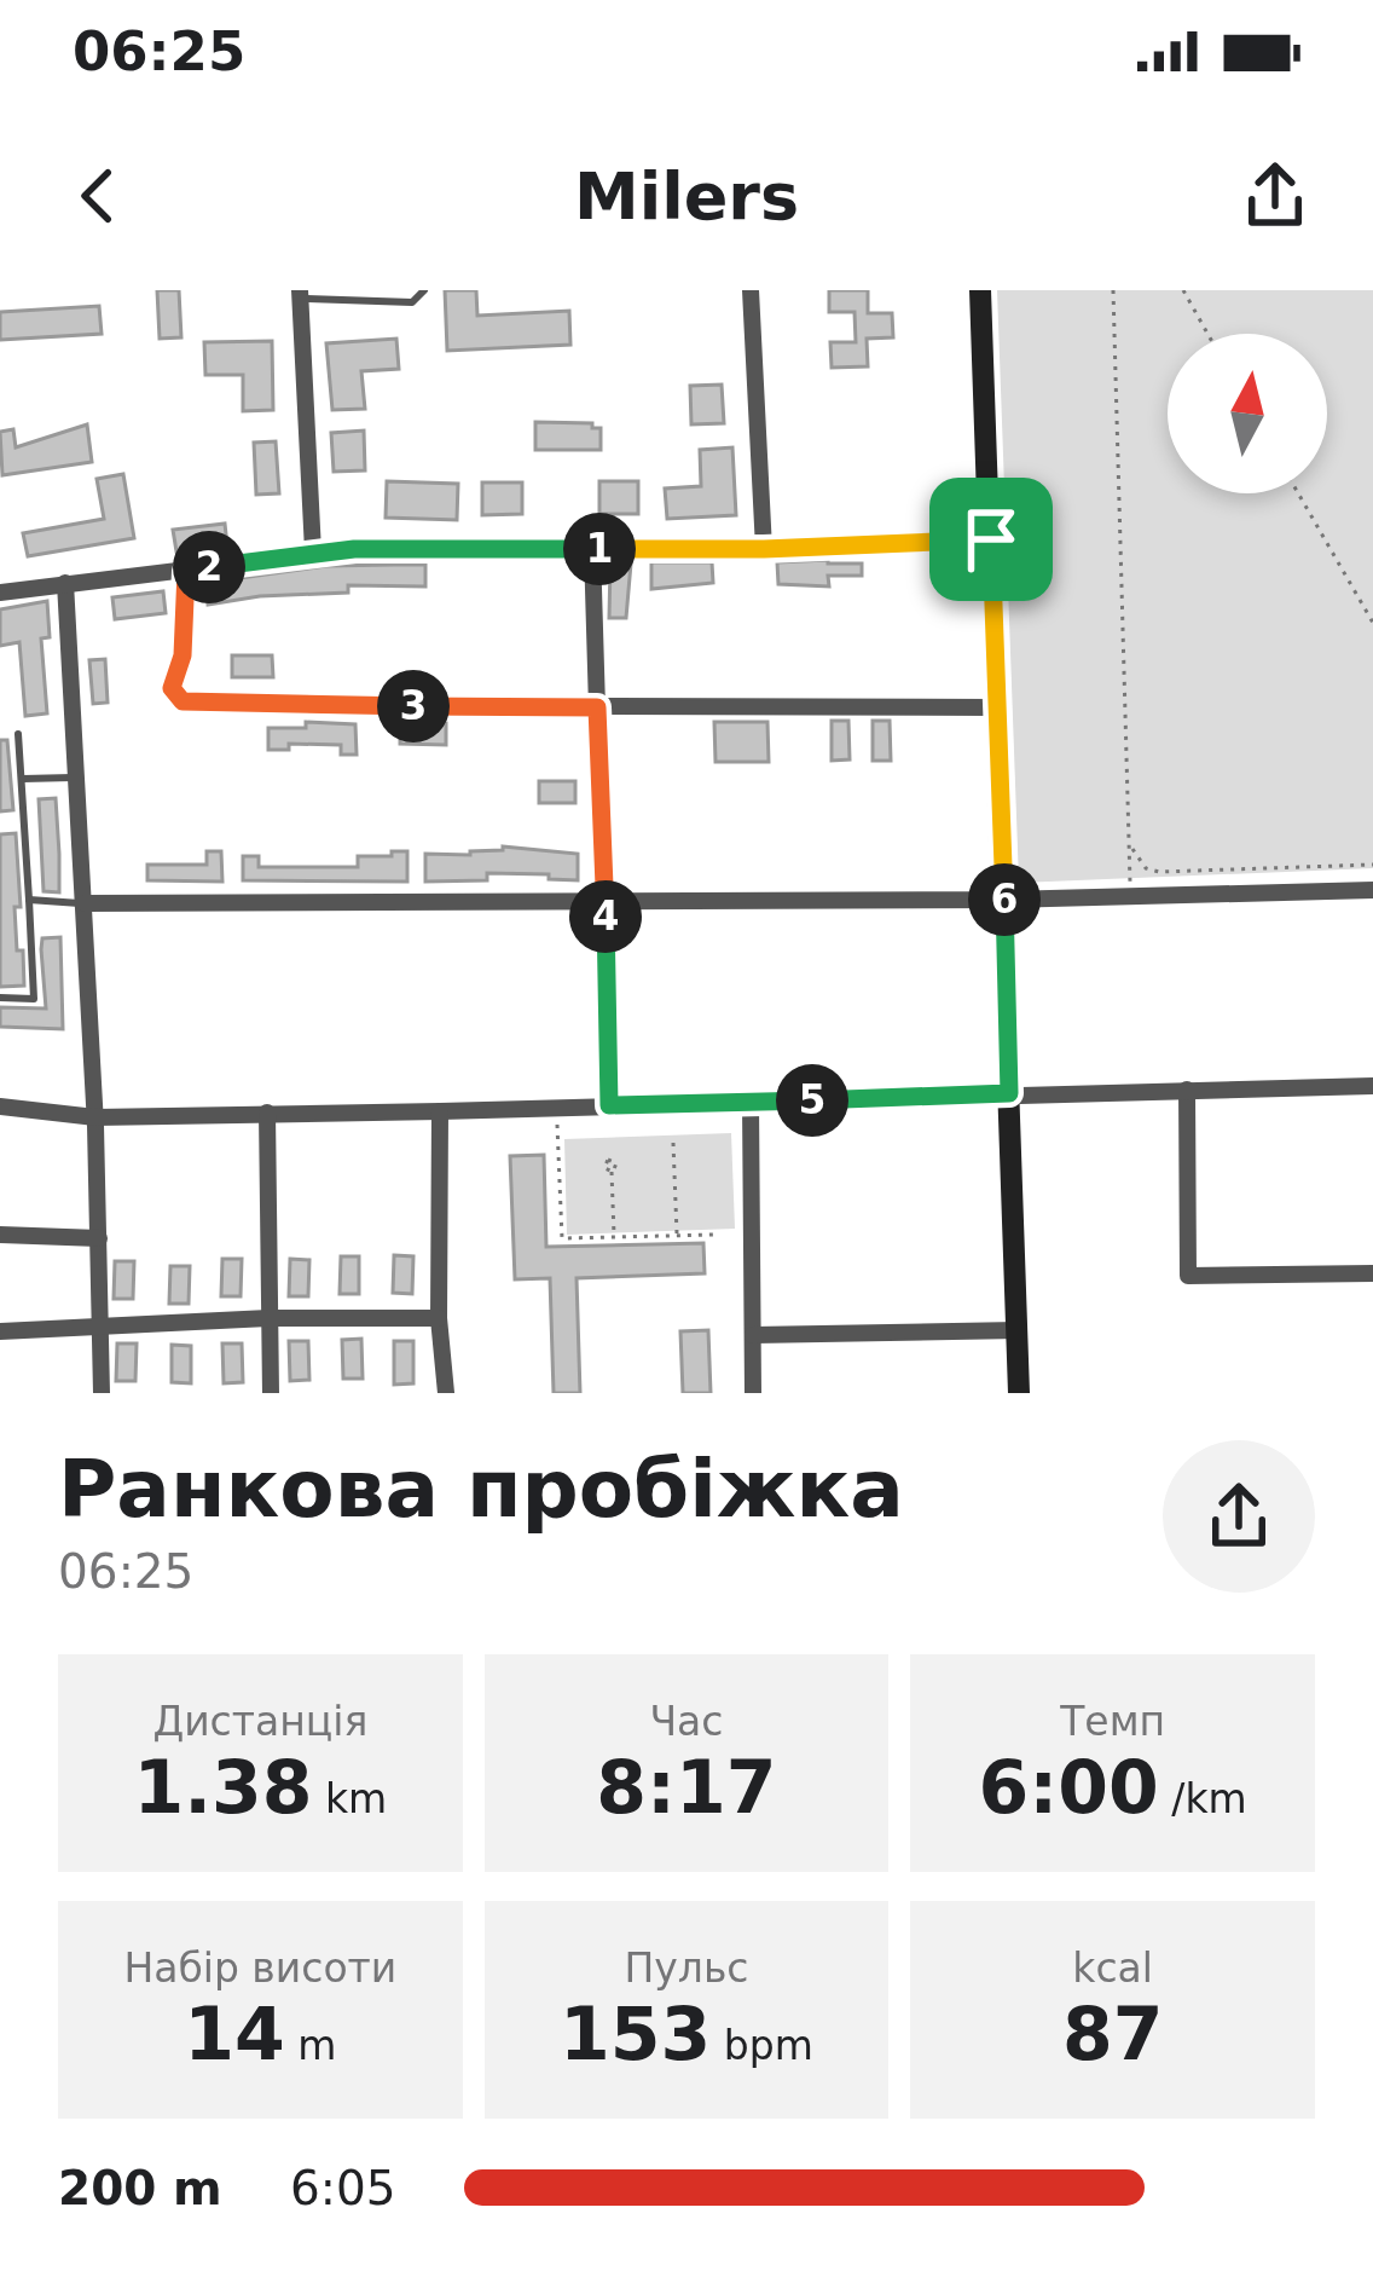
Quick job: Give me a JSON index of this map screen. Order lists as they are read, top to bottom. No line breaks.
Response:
{"north":"top","page":{"status":"06:25","header":"Milers","pins":["1","2","3","6","4","5"],"heading":["Ранкова пробіжка","06:25"],"stats":[["Дистанція","1.38 km"],["Час","8:17"],["Темп","6:00 /km"],["Набір висоти","14 m"],["Пульс","153 bpm"],["kcal","87"]],"list":[{"name":"200 m","note":"6:05"}]}}
